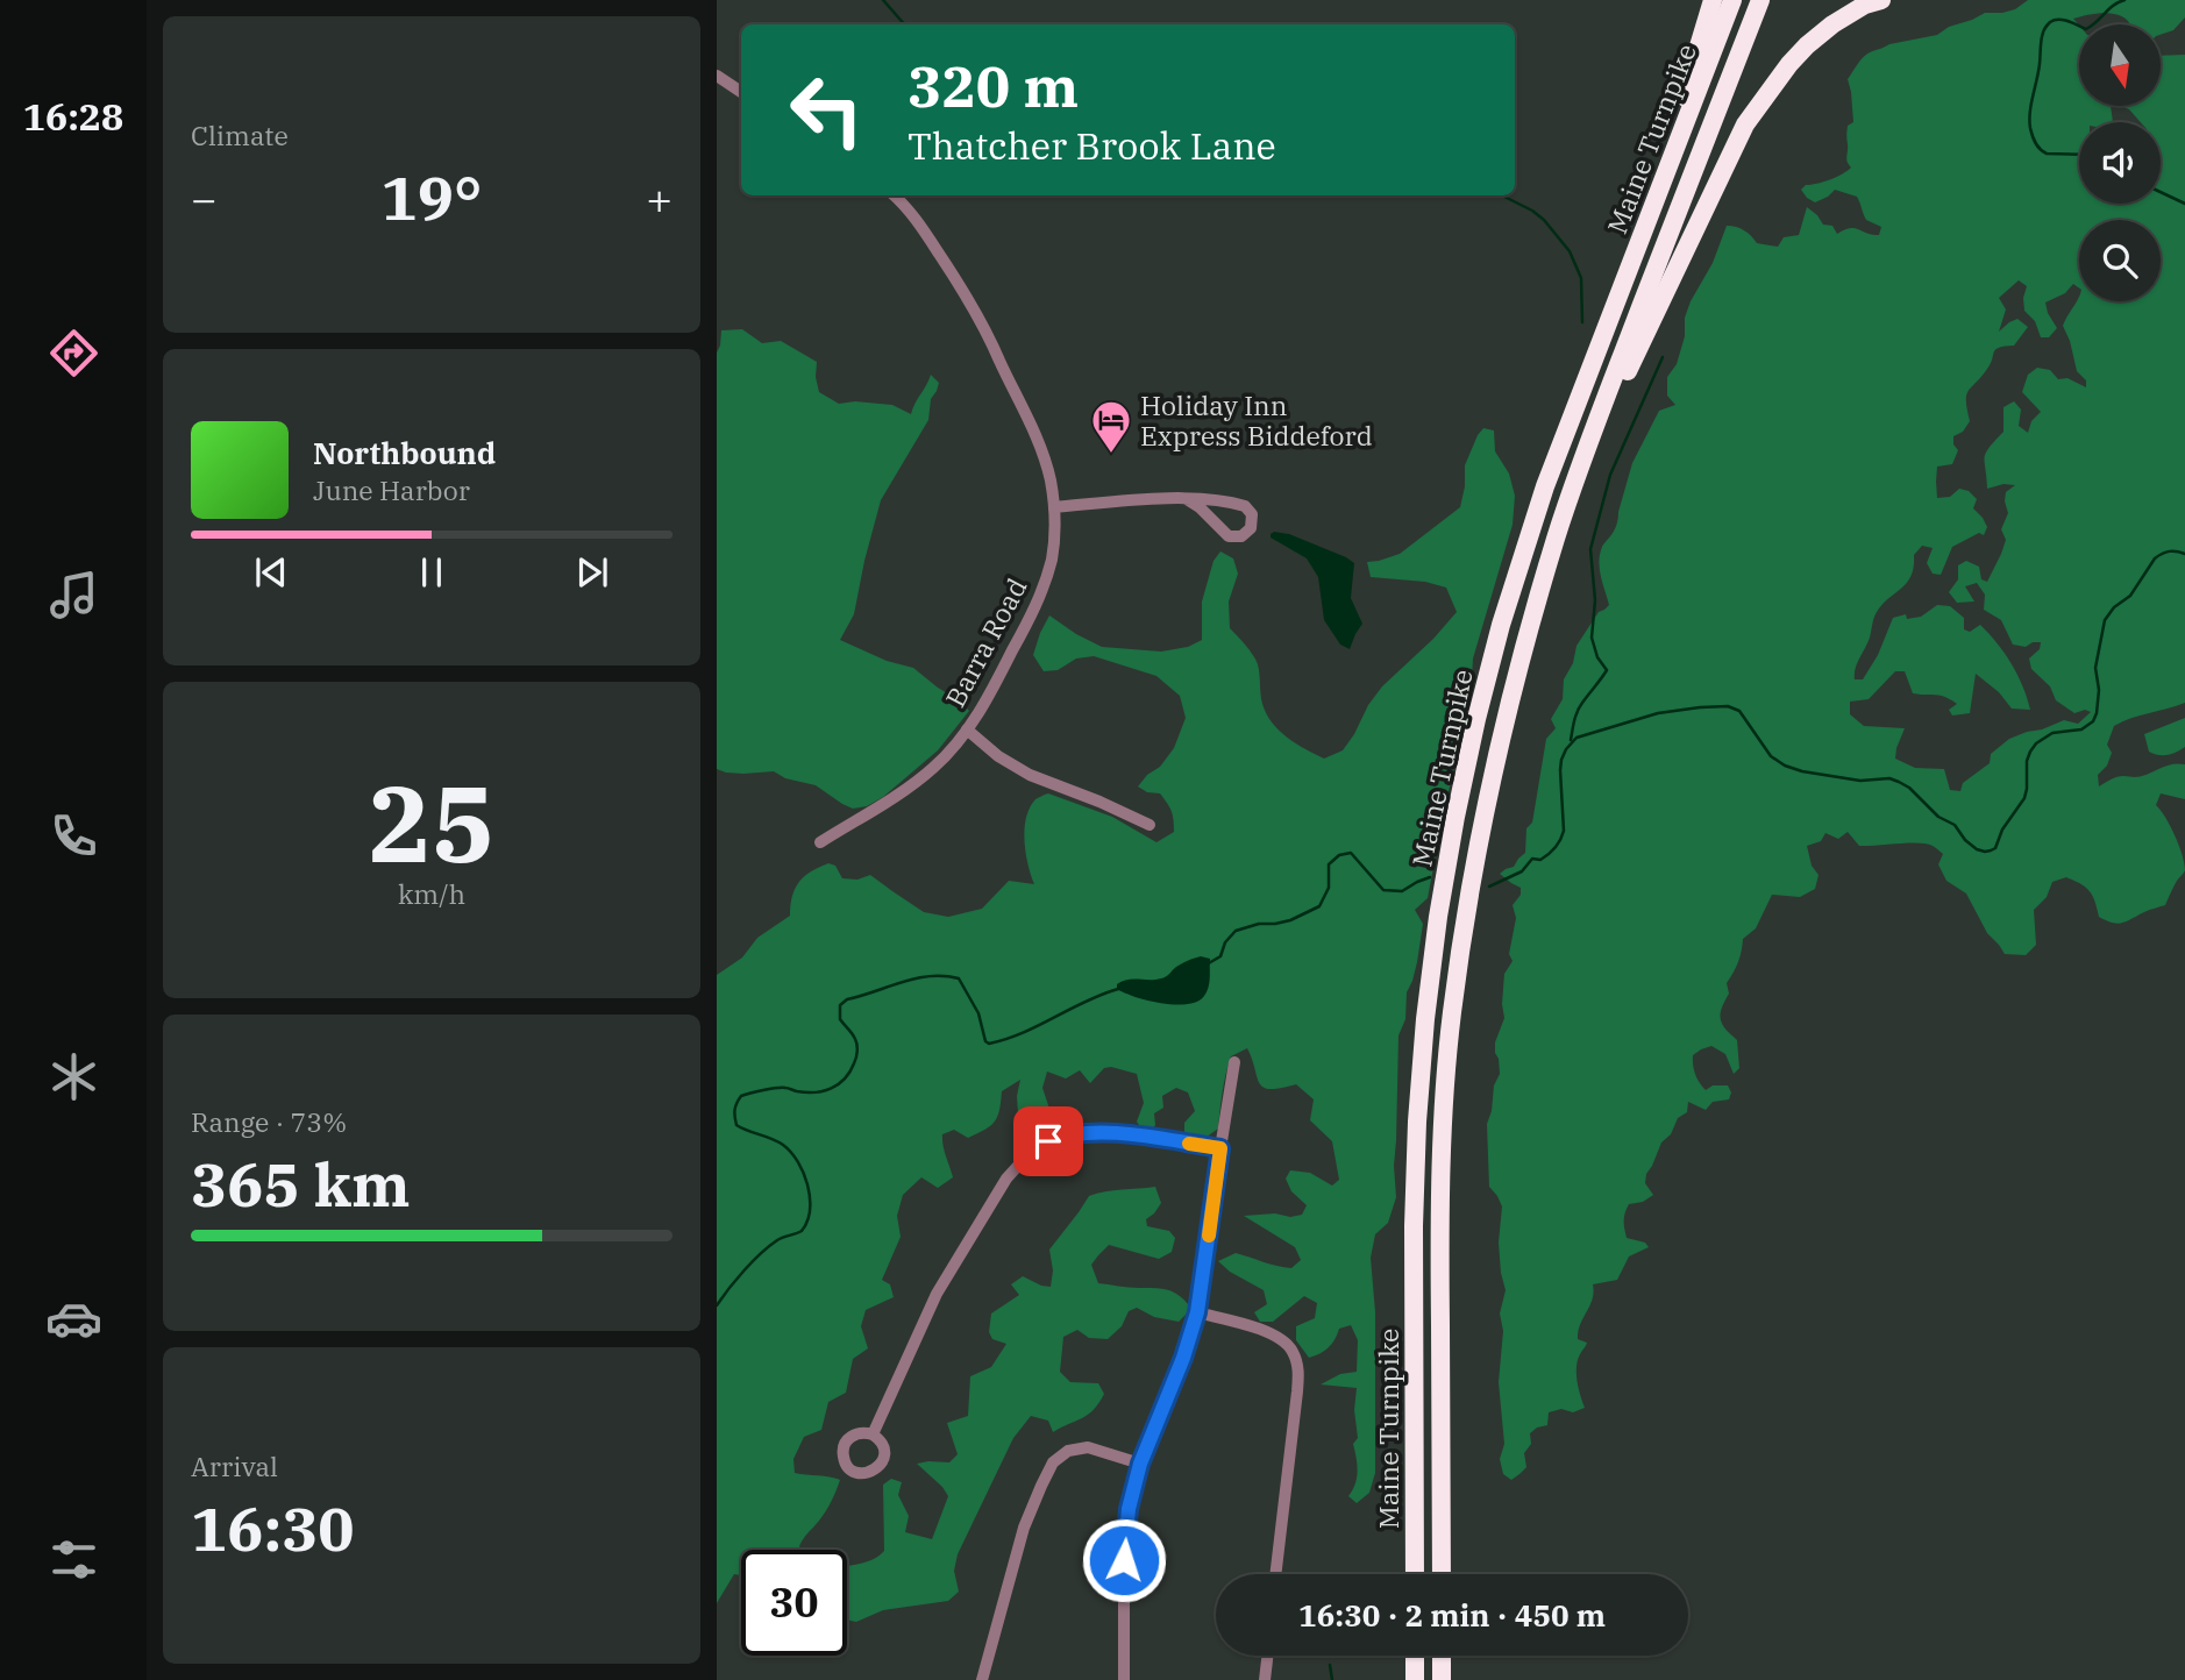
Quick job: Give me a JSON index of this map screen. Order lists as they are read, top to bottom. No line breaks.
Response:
{"streets":{"highway":["Maine Turnpike"],"street":["Barra Road"]},"places":{"hotel":["Holiday Inn Express Biddeford"]},"north":"bottom","page":{"tabs":"16:28","tile":["Climate",["25","km/h"],["Range · 73%","365 km"],["Arrival","16:30"]],"turn":["320 m","Thatcher Brook Lane"],"heat":["−","19°","+"],"song":["Northbound","June Harbor"],"limit":"30","trip":"16:30 · 2 min · 450 m"}}
